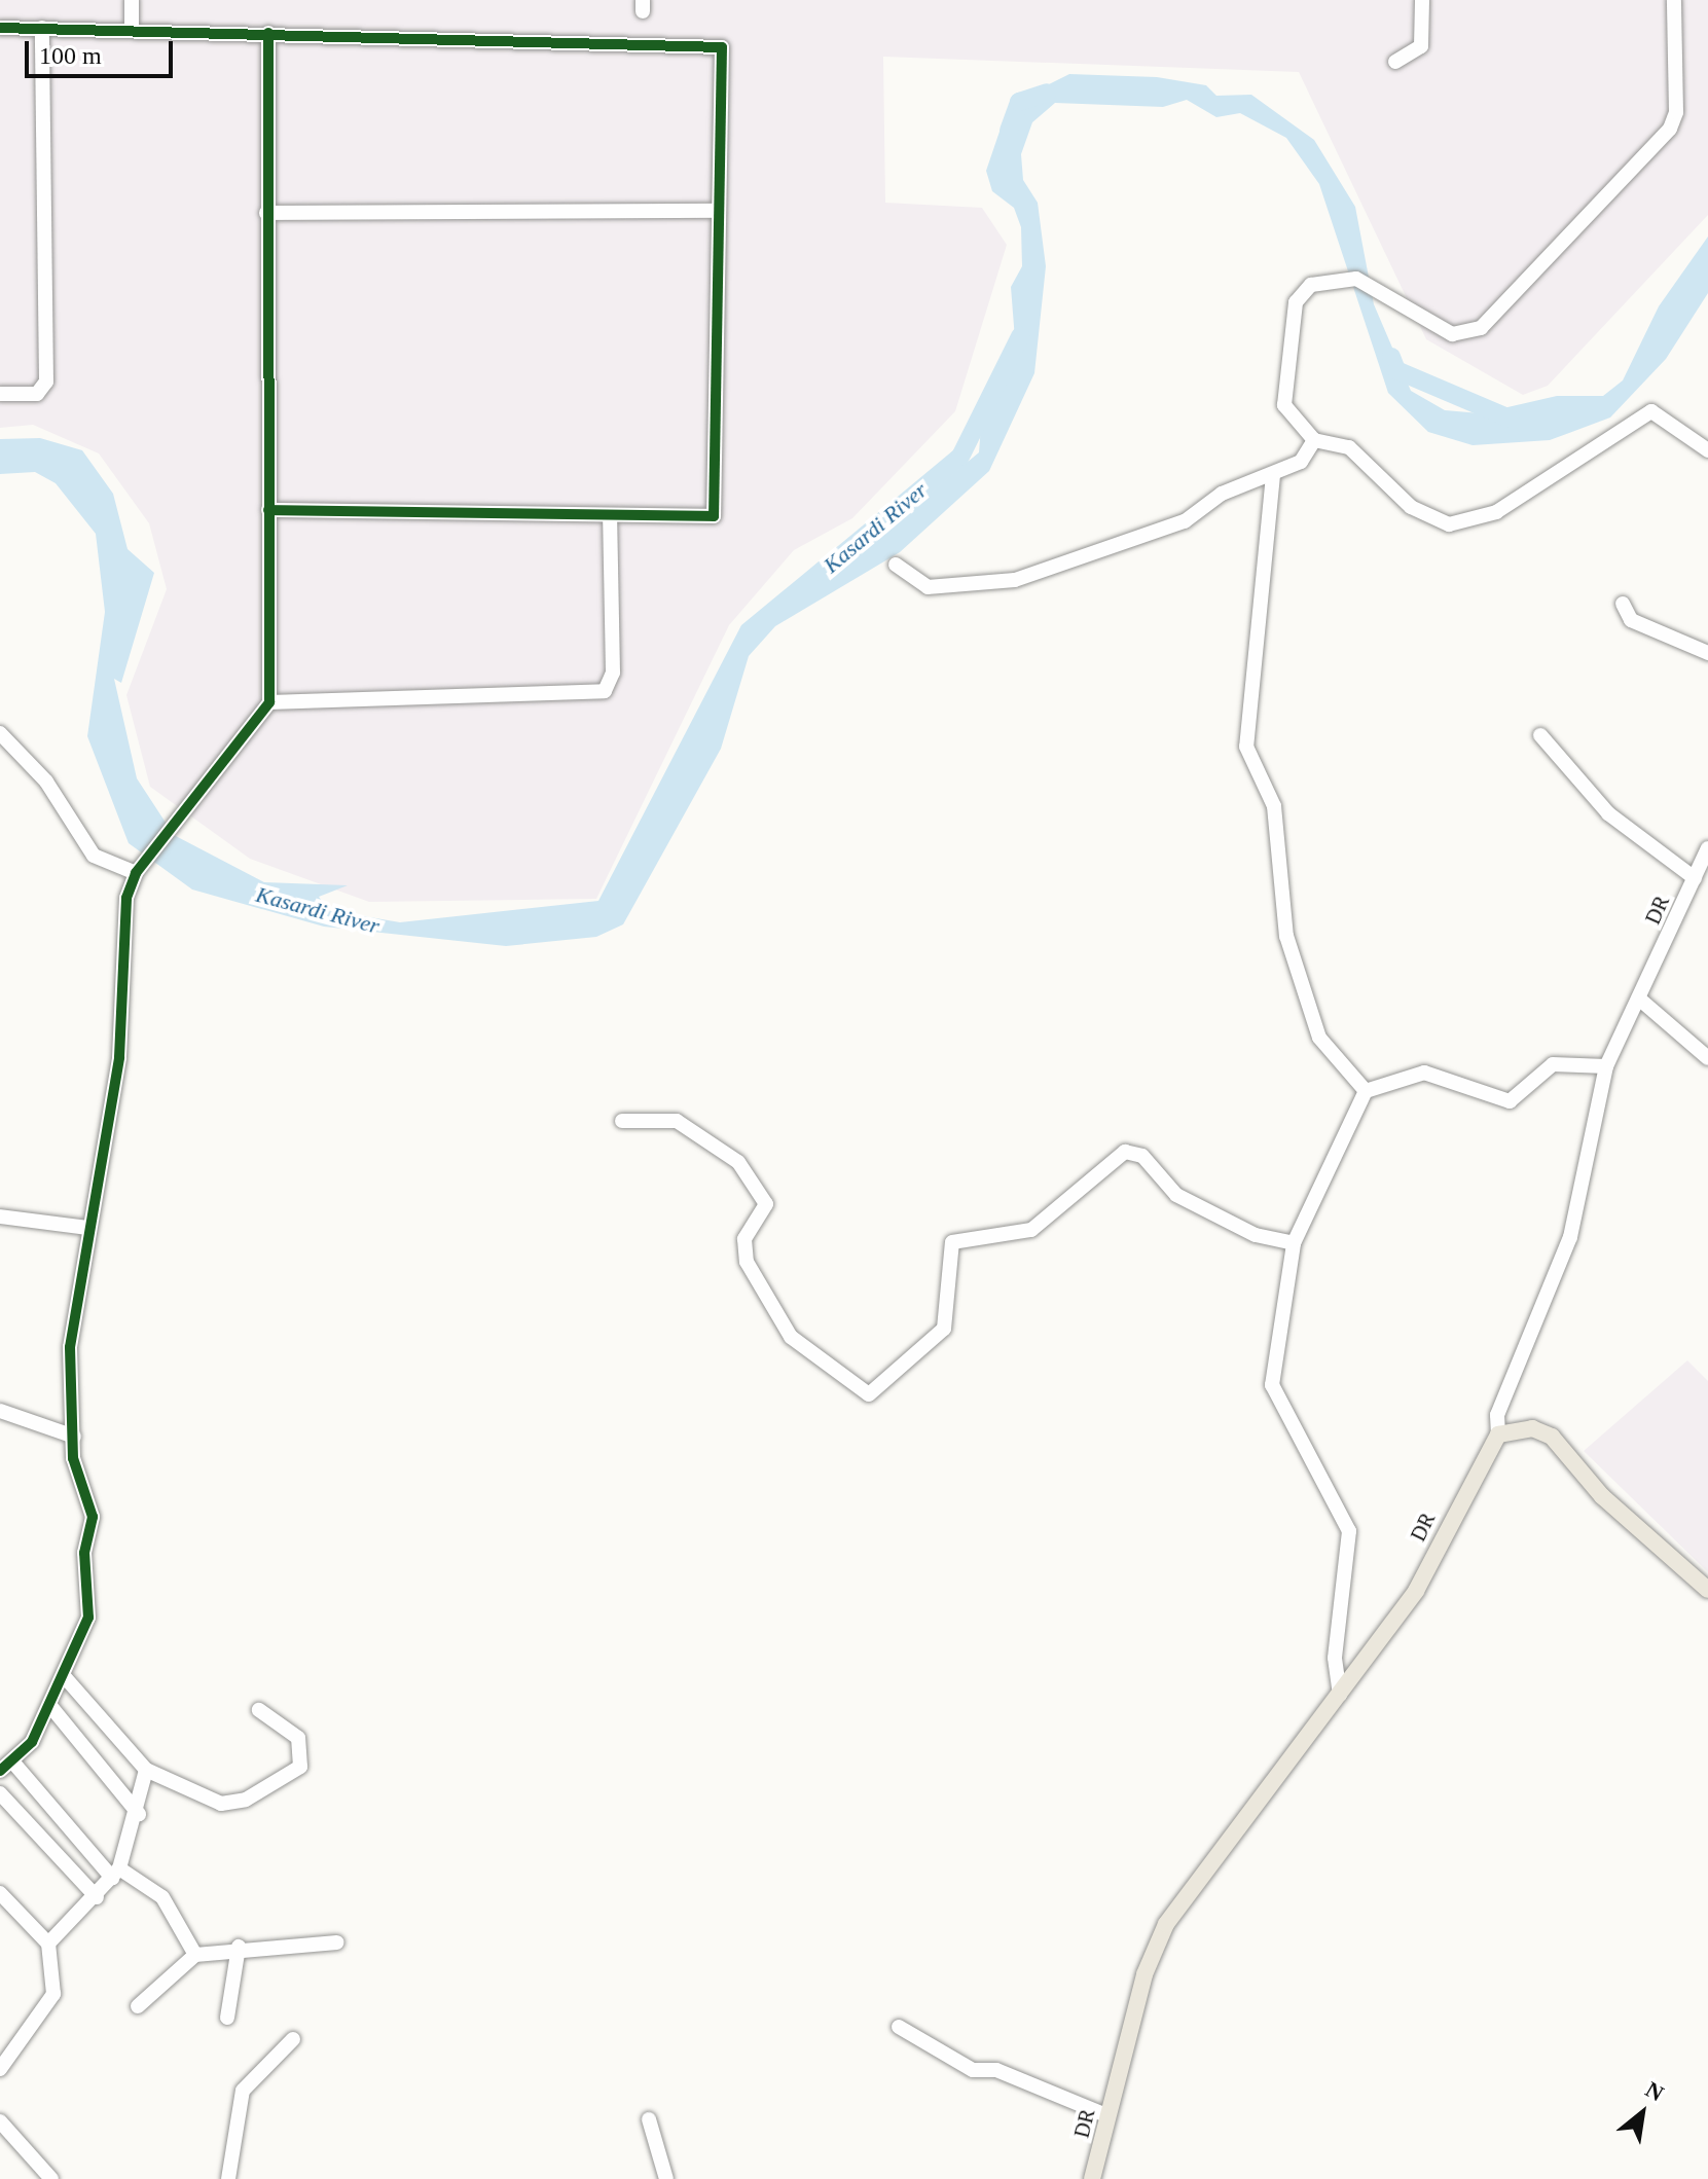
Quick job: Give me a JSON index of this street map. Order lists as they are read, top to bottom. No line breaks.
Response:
{"streets":{"main road":["DR"]},"water":["Kasardi River"],"scale_bar":"100 m","north":"top right"}
